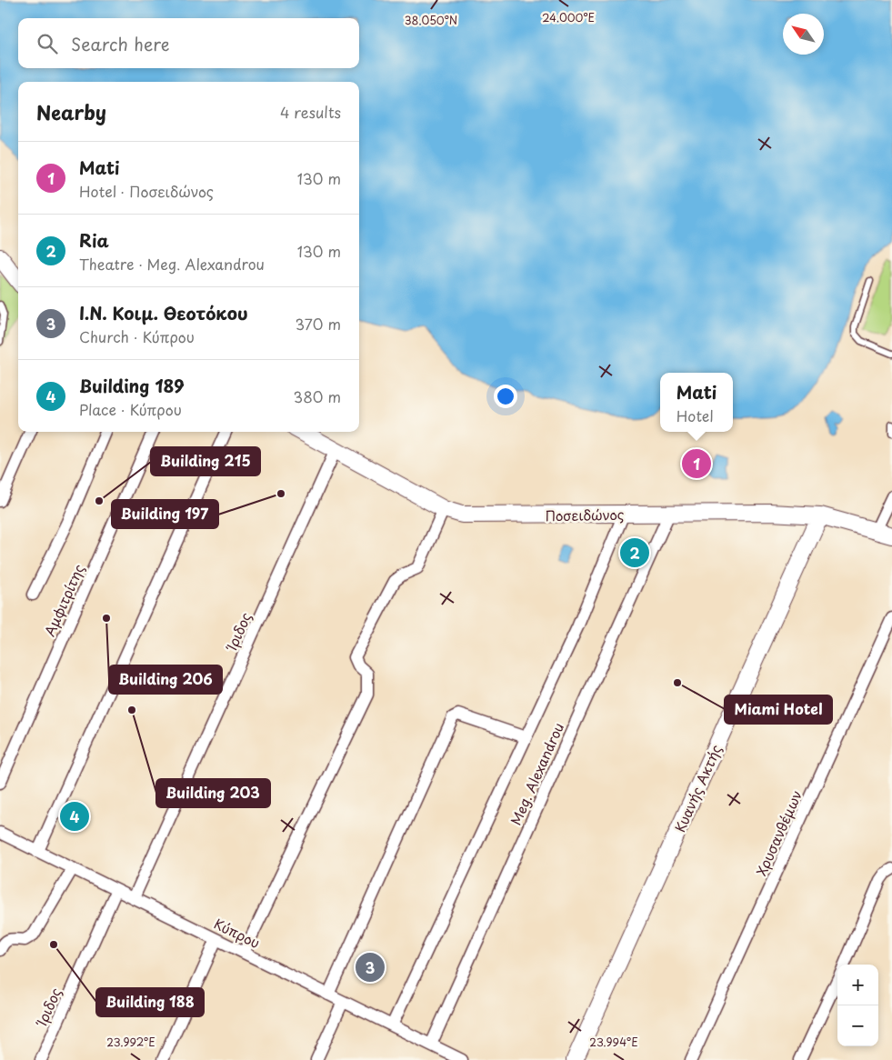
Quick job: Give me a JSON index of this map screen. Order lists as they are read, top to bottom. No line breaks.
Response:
{"streets":{"street":["Ποσειδώνος","Αμφιτρίτης","Ίριδος","Meg. Alexandrou","Κυανής Ακτής","Χρυσανθέμων","Κύπρου"]},"crossings":[["Ποσειδώνος","Ίριδος"],["Ποσειδώνος","Meg. Alexandrou"],["Ποσειδώνος","Κυανής Ακτής"],["Ίριδος","Κύπρου"],["Meg. Alexandrou","Κύπρου"]],"places":["Building 197","Building 215","Building 206","Miami Hotel","Building 203","Building 188"],"north":"top left","page":{"search":"Search here","heading":["Nearby","4 results"],"list":[{"mark":"1","name":"Mati","note":"Hotel · Ποσειδώνος","value":"130 m"},{"mark":"2","name":"Ria","note":"Theatre · Meg. Alexandrou","value":"130 m"},{"mark":"3","name":"Ι.Ν. Κοιμ. Θεοτόκου","note":"Church · Κύπρου","value":"370 m"},{"mark":"4","name":"Building 189","note":"Place · Κύπρου","value":"380 m"}],"popup":["Mati","Hotel"],"pins":["1","2","4","3"],"map_buttons":["+","−"]},"coordinates":["24.000°E","38.050°N","23.992°E","23.994°E"]}
